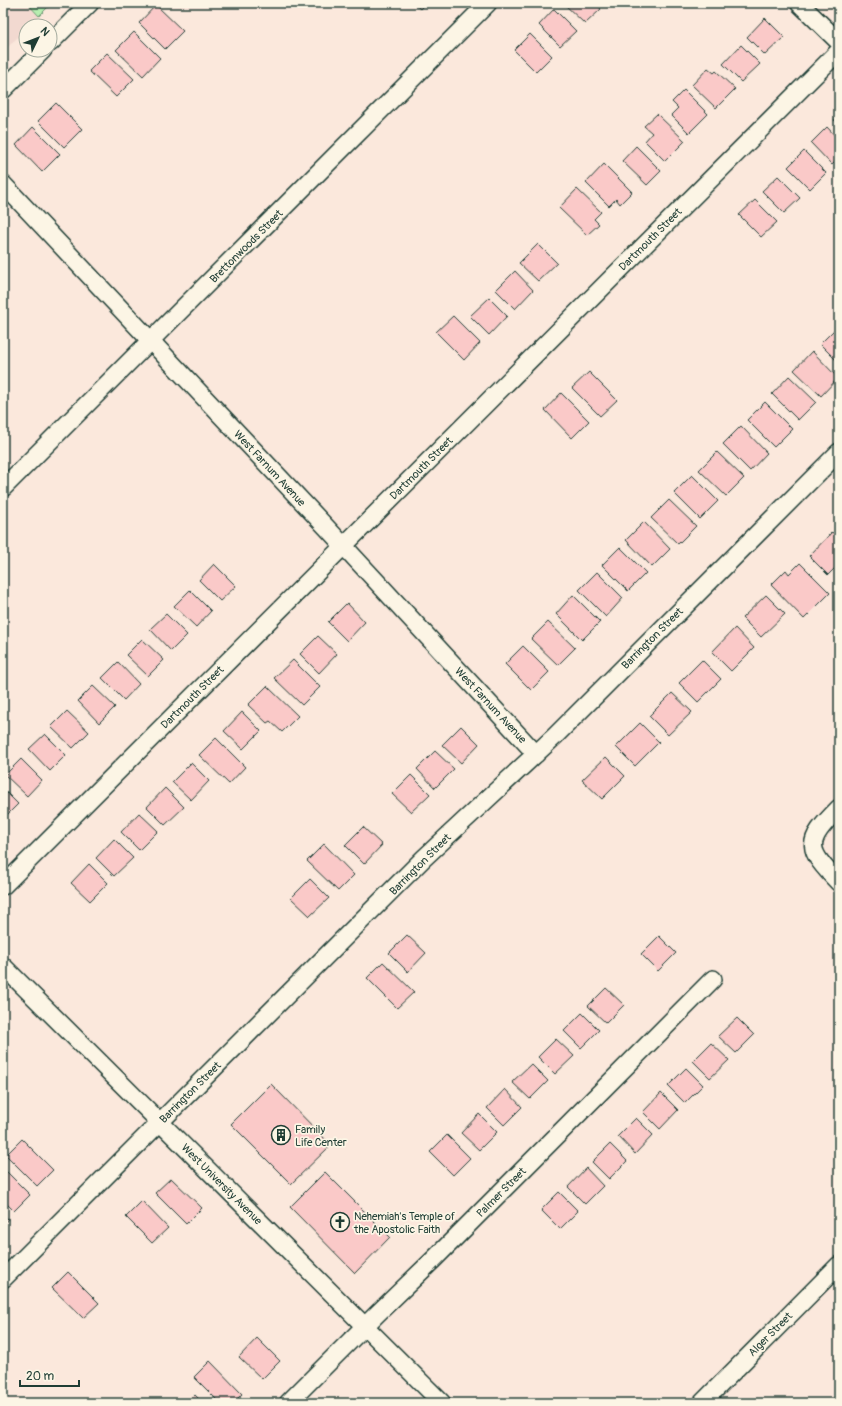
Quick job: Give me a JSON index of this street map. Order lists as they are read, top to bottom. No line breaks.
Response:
{"streets":{"street":["Dartmouth Street","Brettonwoods Street","West Farnum Avenue","Barrington Street","West University Avenue","Palmer Street","Alger Street"]},"crossings":[["Dartmouth Street","West Farnum Avenue"],["Brettonwoods Street","West Farnum Avenue"],["West Farnum Avenue","Barrington Street"],["Barrington Street","West University Avenue"],["West University Avenue","Palmer Street"]],"places":{"building":["Family Life Center"],"church":["Nehemiah's Temple of the Apostolic Faith"]},"scale_bar":"20 m","north":"top right"}
